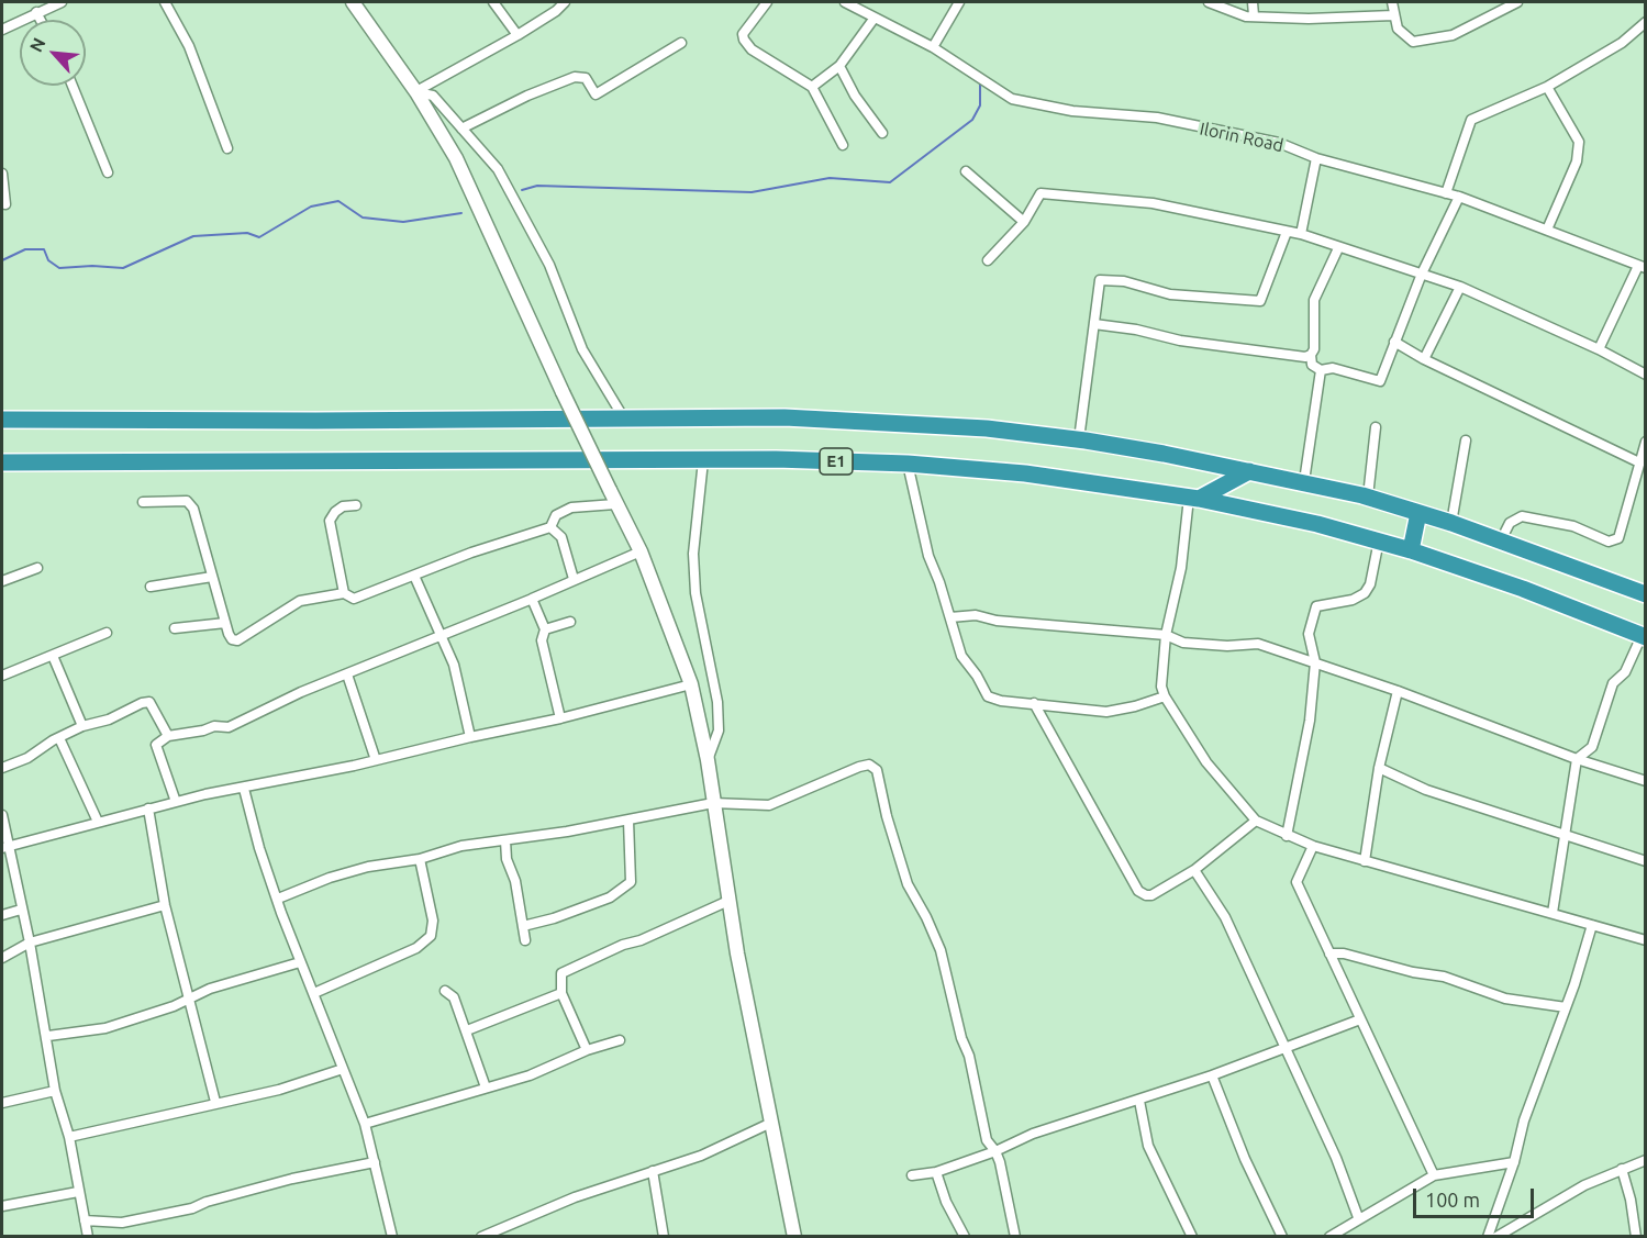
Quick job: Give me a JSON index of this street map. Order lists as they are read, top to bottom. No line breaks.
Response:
{"streets":{"highway":["E1"],"street":["Ilorin Road"]},"scale_bar":"100 m","north":"top left"}
